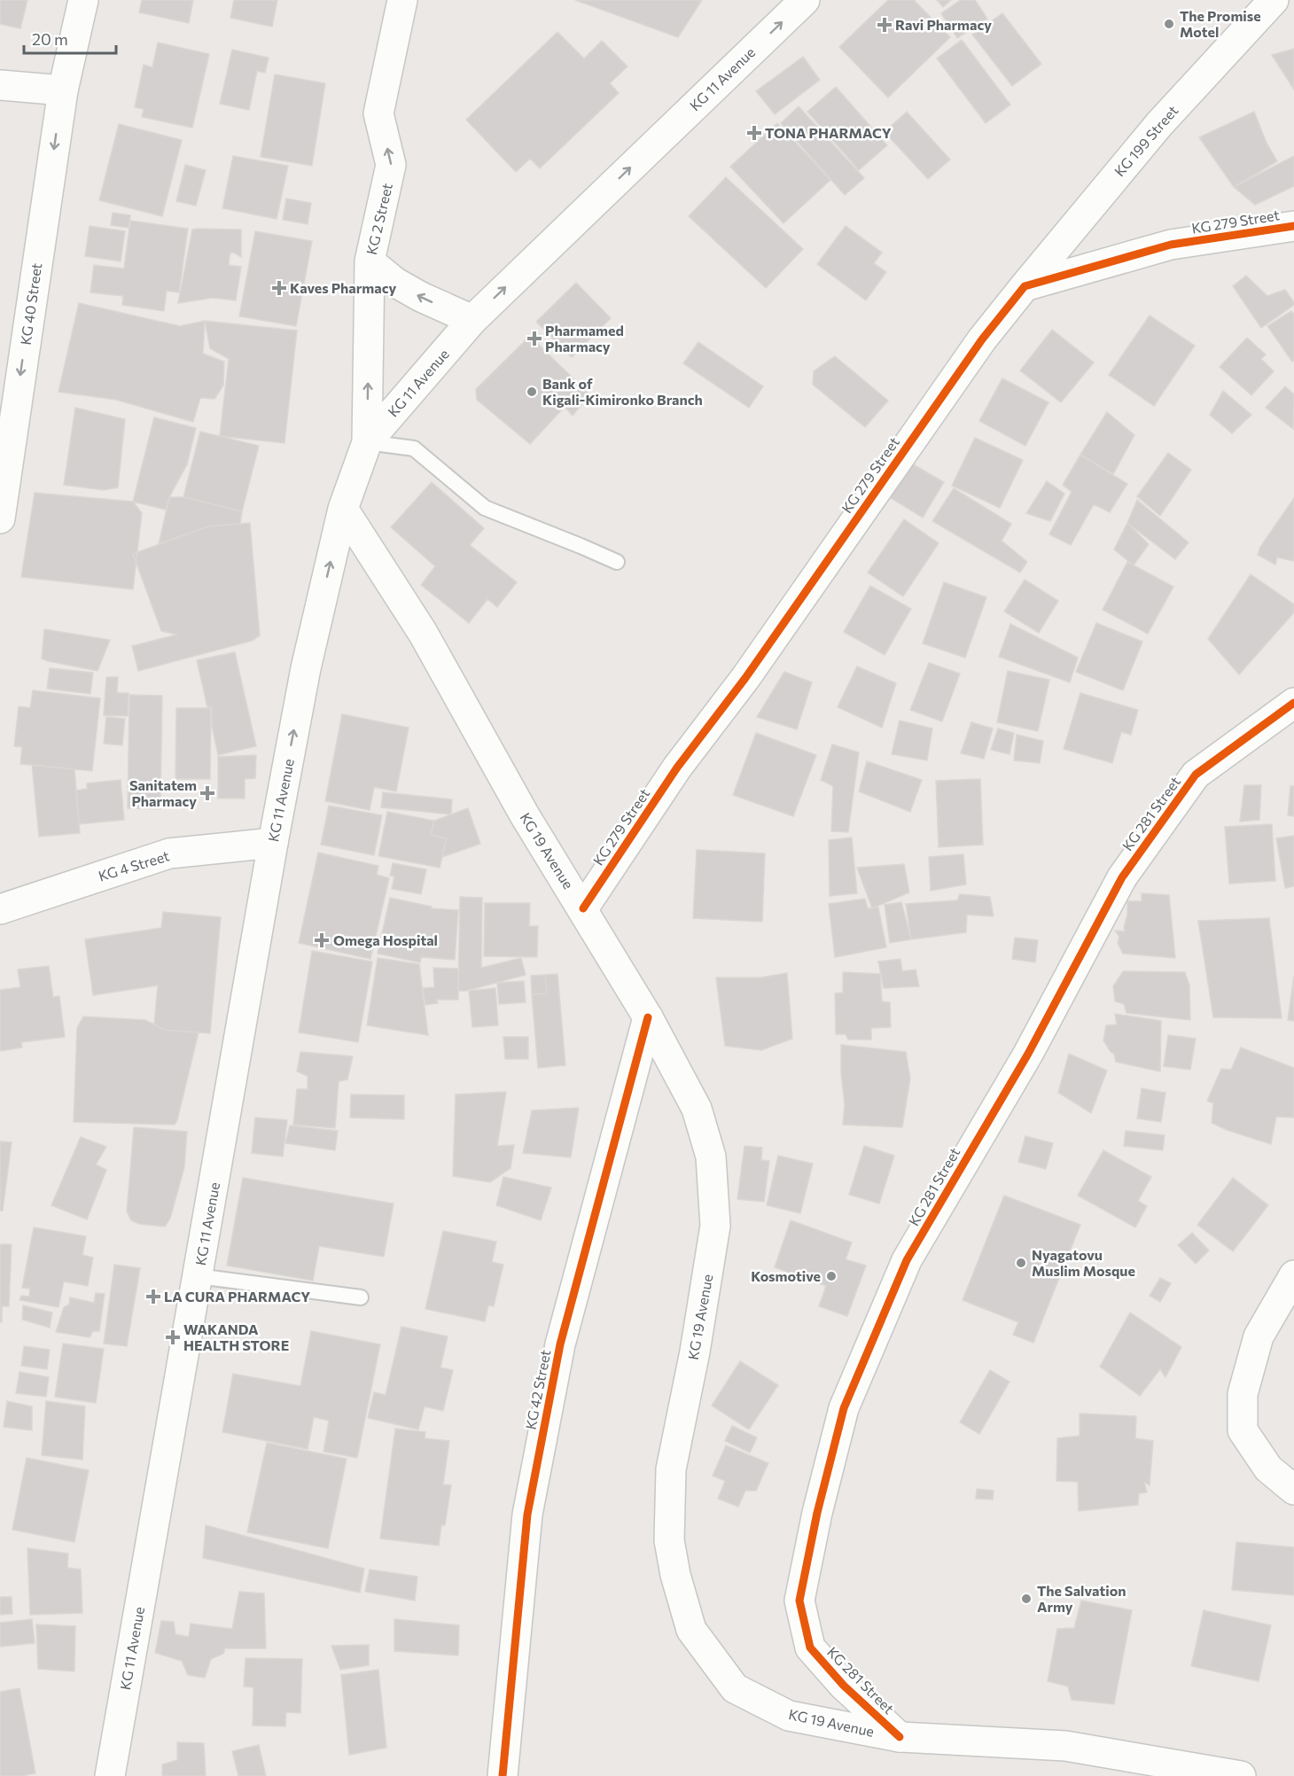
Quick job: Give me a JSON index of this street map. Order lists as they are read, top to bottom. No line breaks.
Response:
{"streets":{"street":["KG 11 Avenue","KG 199 Street","KG 2 Street","KG 279 Street","KG 40 Street","KG 281 Street","KG 19 Avenue","KG 4 Street","KG 42 Street"]},"crossings":[["KG 11 Avenue","KG 2 Street"],["KG 11 Avenue","KG 19 Avenue"],["KG 11 Avenue","KG 4 Street"],["KG 199 Street","KG 279 Street"],["KG 279 Street","KG 19 Avenue"],["KG 281 Street","KG 19 Avenue"],["KG 19 Avenue","KG 42 Street"]],"one_way":["KG 11 Avenue","KG 2 Street","KG 40 Street"],"places":{"other":["The Promise Motel","Bank of Kigali-Kimironko Branch","Nyagatovu Muslim Mosque","Kosmotive","The Salvation Army"],"health":["Ravi Pharmacy","TONA PHARMACY","Kaves Pharmacy","Pharmamed Pharmacy","Sanitatem Pharmacy","Omega Hospital","LA CURA PHARMACY","WAKANDA HEALTH STORE"]},"scale_bar":"20 m"}
